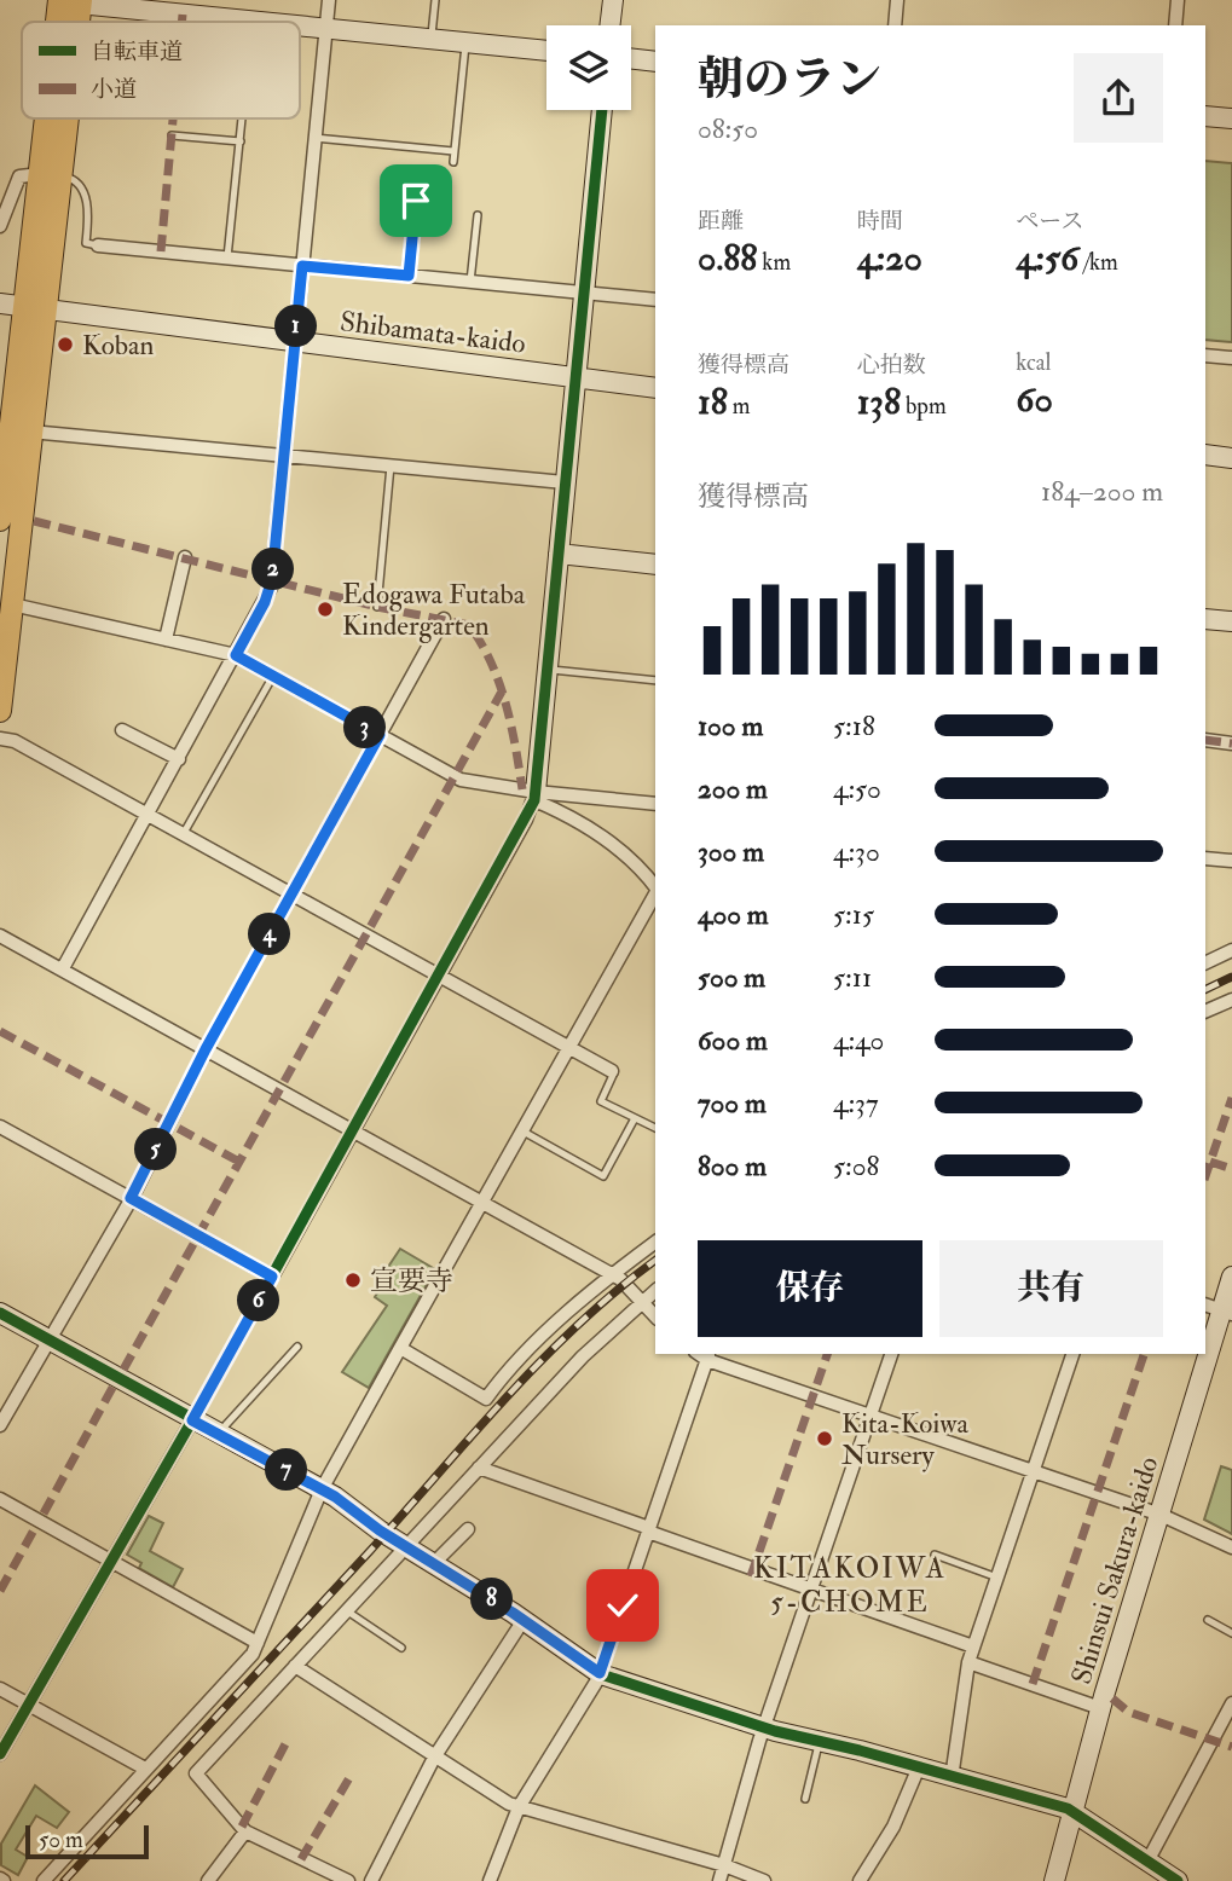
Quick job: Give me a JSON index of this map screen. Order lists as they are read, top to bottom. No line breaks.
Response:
{"streets":{"street":["Shibamata-kaido","Shinsui Sakura-kaido"]},"districts":["KITAKOIWA 5-CHOME"],"places":["Koban","Edogawa Futaba Kindergarten","宣要寺","Kita-Koiwa Nursery"],"legend":["自転車道","小道"],"scale_bar":"50 m","page":{"heading":["朝のラン","08:50"],"stats":[["距離","0.88 km"],["時間","4:20"],["ペース","4:56 /km"],["獲得標高","18 m"],["心拍数","138 bpm"],["kcal","60"]],"pins":["1","2","3","4","5","6","7","8"],"chart":["獲得標高","184–200 m"],"list":[{"name":"100 m","note":"5:18"},{"name":"200 m","note":"4:50"},{"name":"300 m","note":"4:30"},{"name":"400 m","note":"5:15"},{"name":"500 m","note":"5:11"},{"name":"600 m","note":"4:40"},{"name":"700 m","note":"4:37"},{"name":"800 m","note":"5:08"}],"buttons":["保存","共有"],"scale":"50 m"}}
